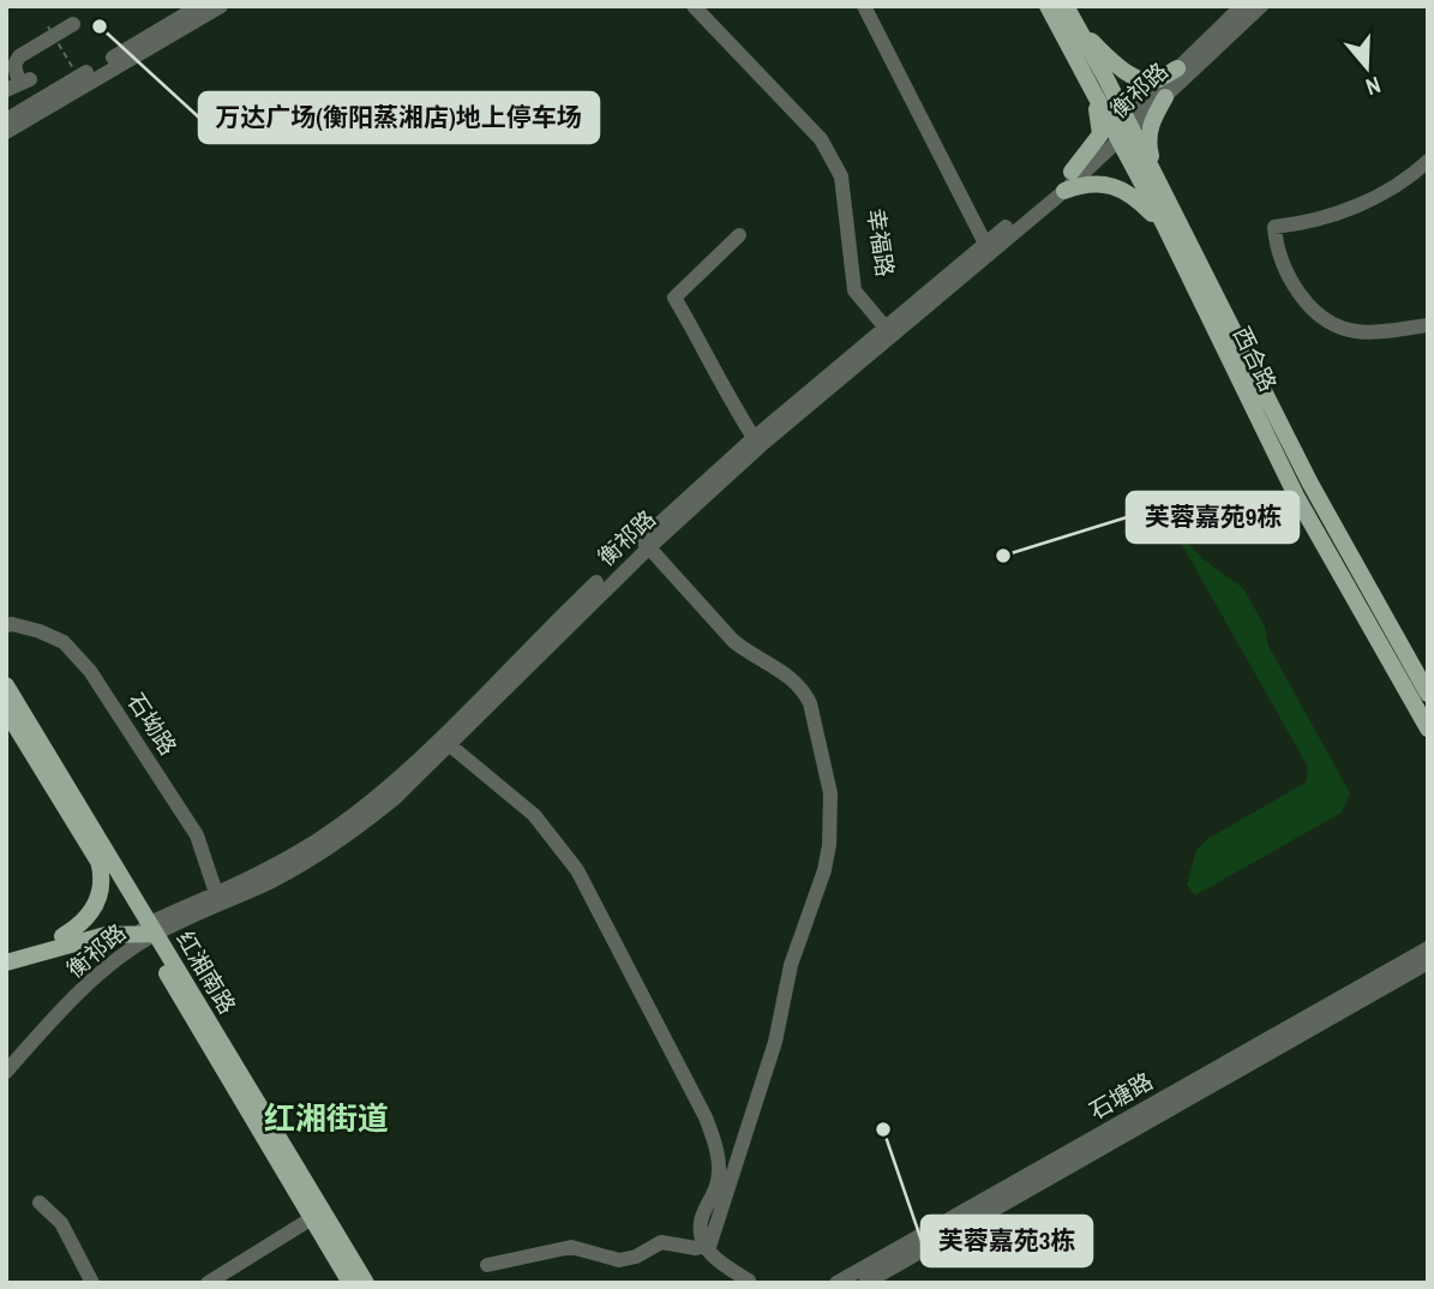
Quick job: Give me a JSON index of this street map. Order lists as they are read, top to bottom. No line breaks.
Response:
{"streets":{"main road":["西合路","红湘南路"],"street":["衡祁路","幸福路","石坳路","石塘路"]},"crossings":[["衡祁路","幸福路"],["衡祁路","西合路"],["衡祁路","石坳路"],["衡祁路","红湘南路"]],"districts":["红湘街道"],"places":["万达广场(衡阳蒸湘店)地上停车场","芙蓉嘉苑9栋","芙蓉嘉苑3栋"],"north":"bottom"}
